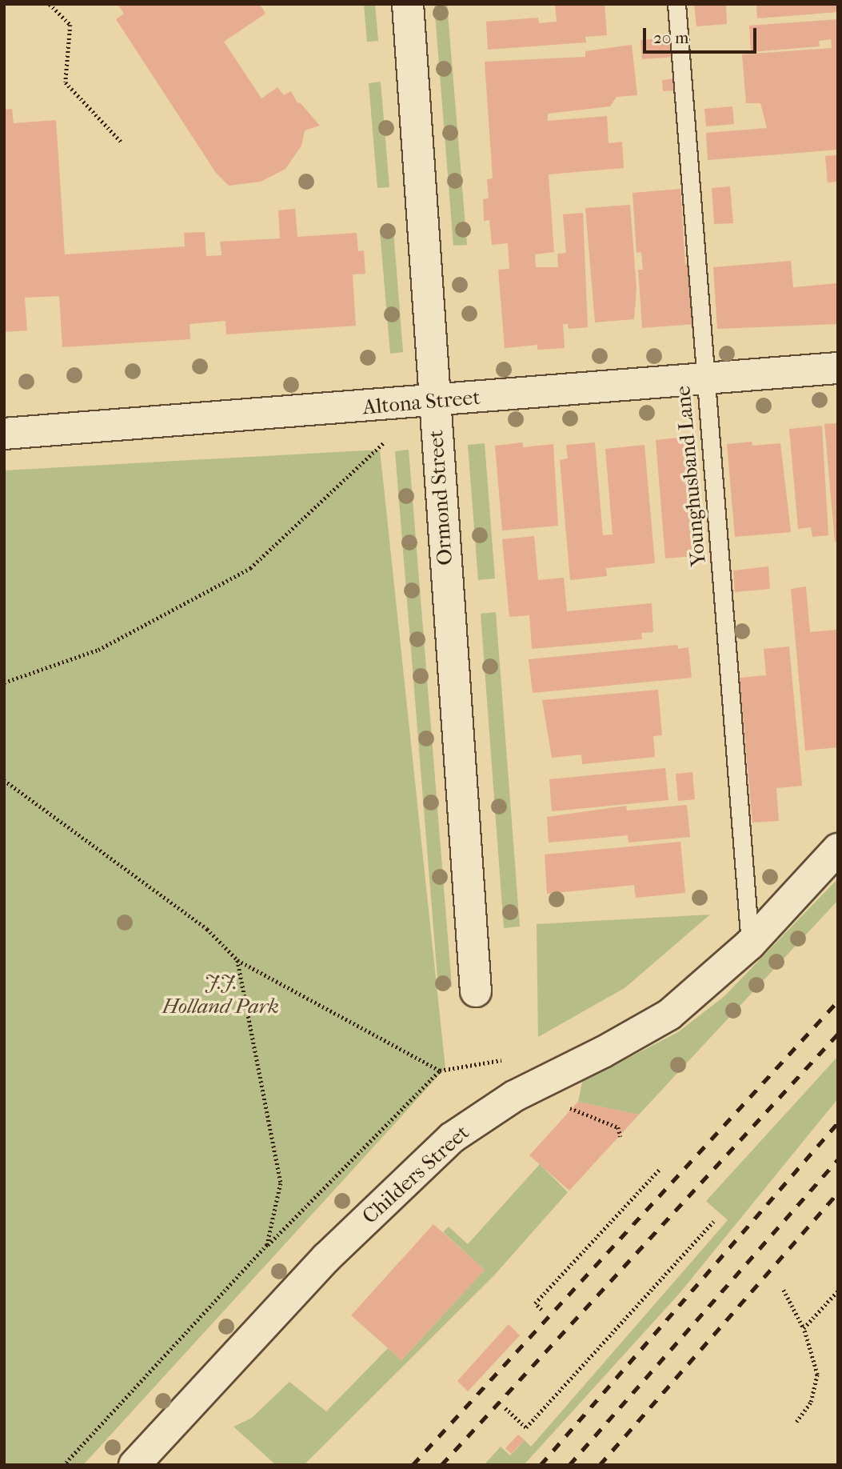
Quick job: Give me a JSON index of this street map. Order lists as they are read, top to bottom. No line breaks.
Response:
{"streets":{"street":["Altona Street","Ormond Street","Childers Street"],"lane":["Younghusband Lane"]},"crossings":[["Altona Street","Younghusband Lane"],["Altona Street","Ormond Street"],["Younghusband Lane","Childers Street"]],"parks":["J.J. Holland Park"],"scale_bar":"20 m"}
